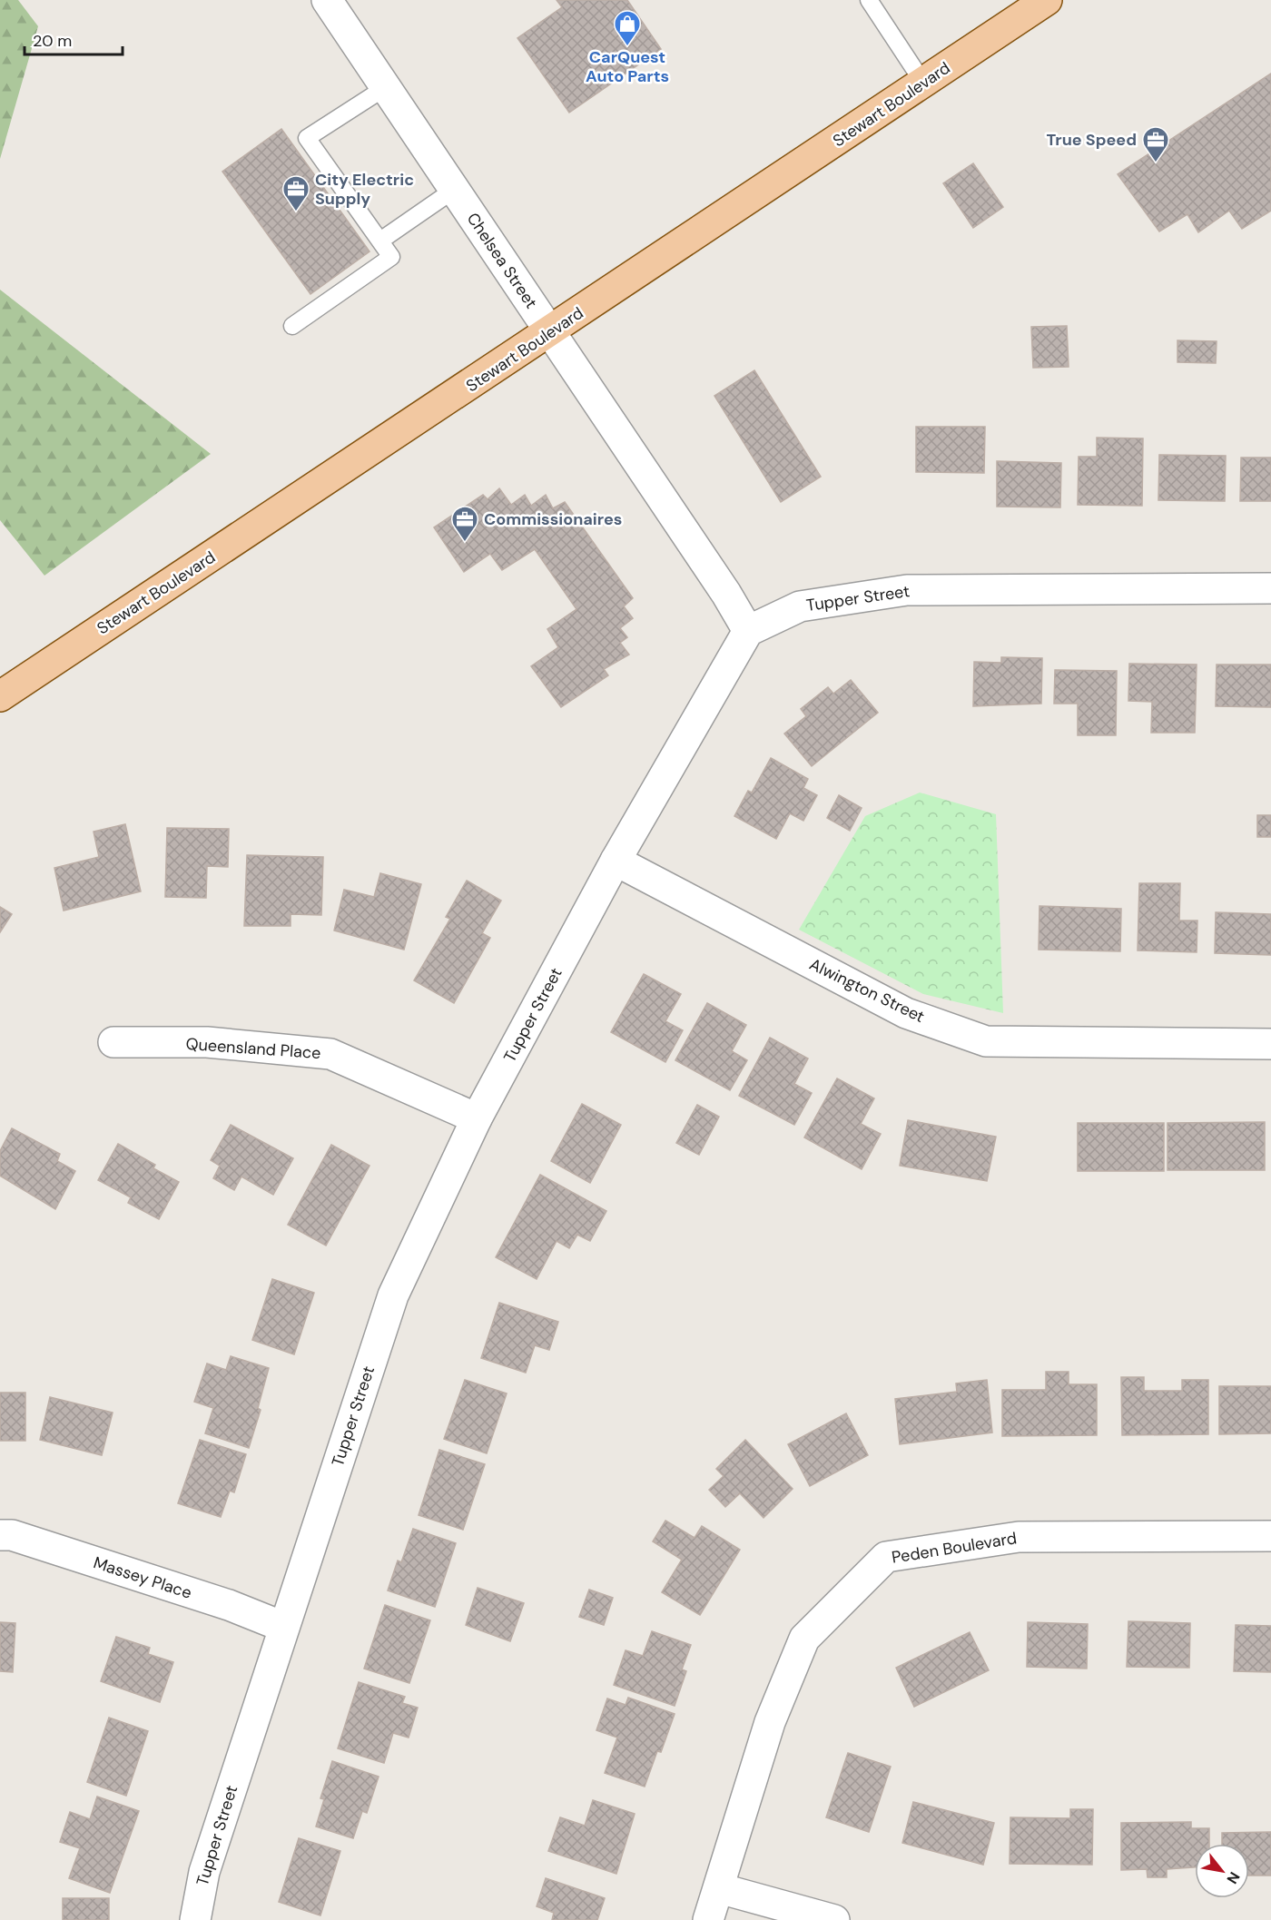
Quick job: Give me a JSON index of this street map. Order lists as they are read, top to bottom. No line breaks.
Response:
{"streets":{"main road":["Stewart Boulevard"],"street":["Chelsea Street","Tupper Street","Alwington Street","Queensland Place","Peden Boulevard","Massey Place"]},"crossings":[["Stewart Boulevard","Chelsea Street"],["Chelsea Street","Tupper Street"],["Tupper Street","Alwington Street"],["Tupper Street","Queensland Place"],["Tupper Street","Massey Place"]],"places":{"shop":["CarQuest Auto Parts"],"office":["True Speed","City Electric Supply","Commissionaires"]},"scale_bar":"20 m","north":"bottom right"}
